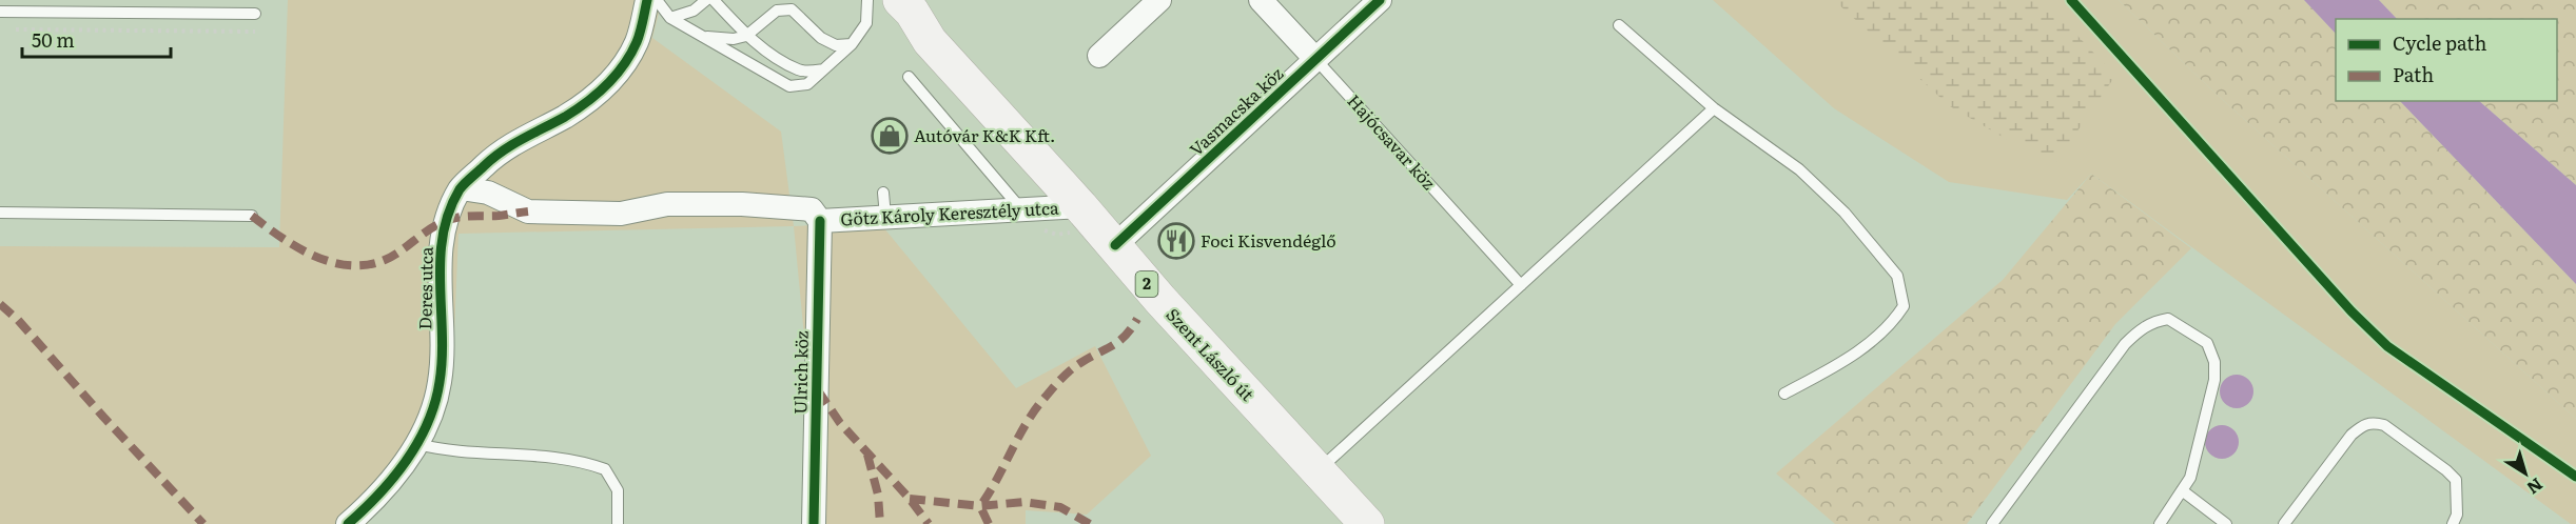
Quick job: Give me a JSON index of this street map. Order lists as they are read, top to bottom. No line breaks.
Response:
{"streets":{"main road":["2","Szent László út"],"street":["Vasmacska köz","Hajócsavar köz","Götz Károly Keresztély utca","Deres utca","Ulrich köz"]},"crossings":[["Vasmacska köz","Hajócsavar köz"],["Vasmacska köz","Szent László út"],["Götz Károly Keresztély utca","Szent László út"],["Götz Károly Keresztély utca","Ulrich köz"],["2","Szent László út"]],"places":{"shop":["Autóvár K&K Kft."],"restaurant":["Foci Kisvendéglő"]},"legend":["Cycle path","Path"],"scale_bar":"50 m","north":"bottom right"}
